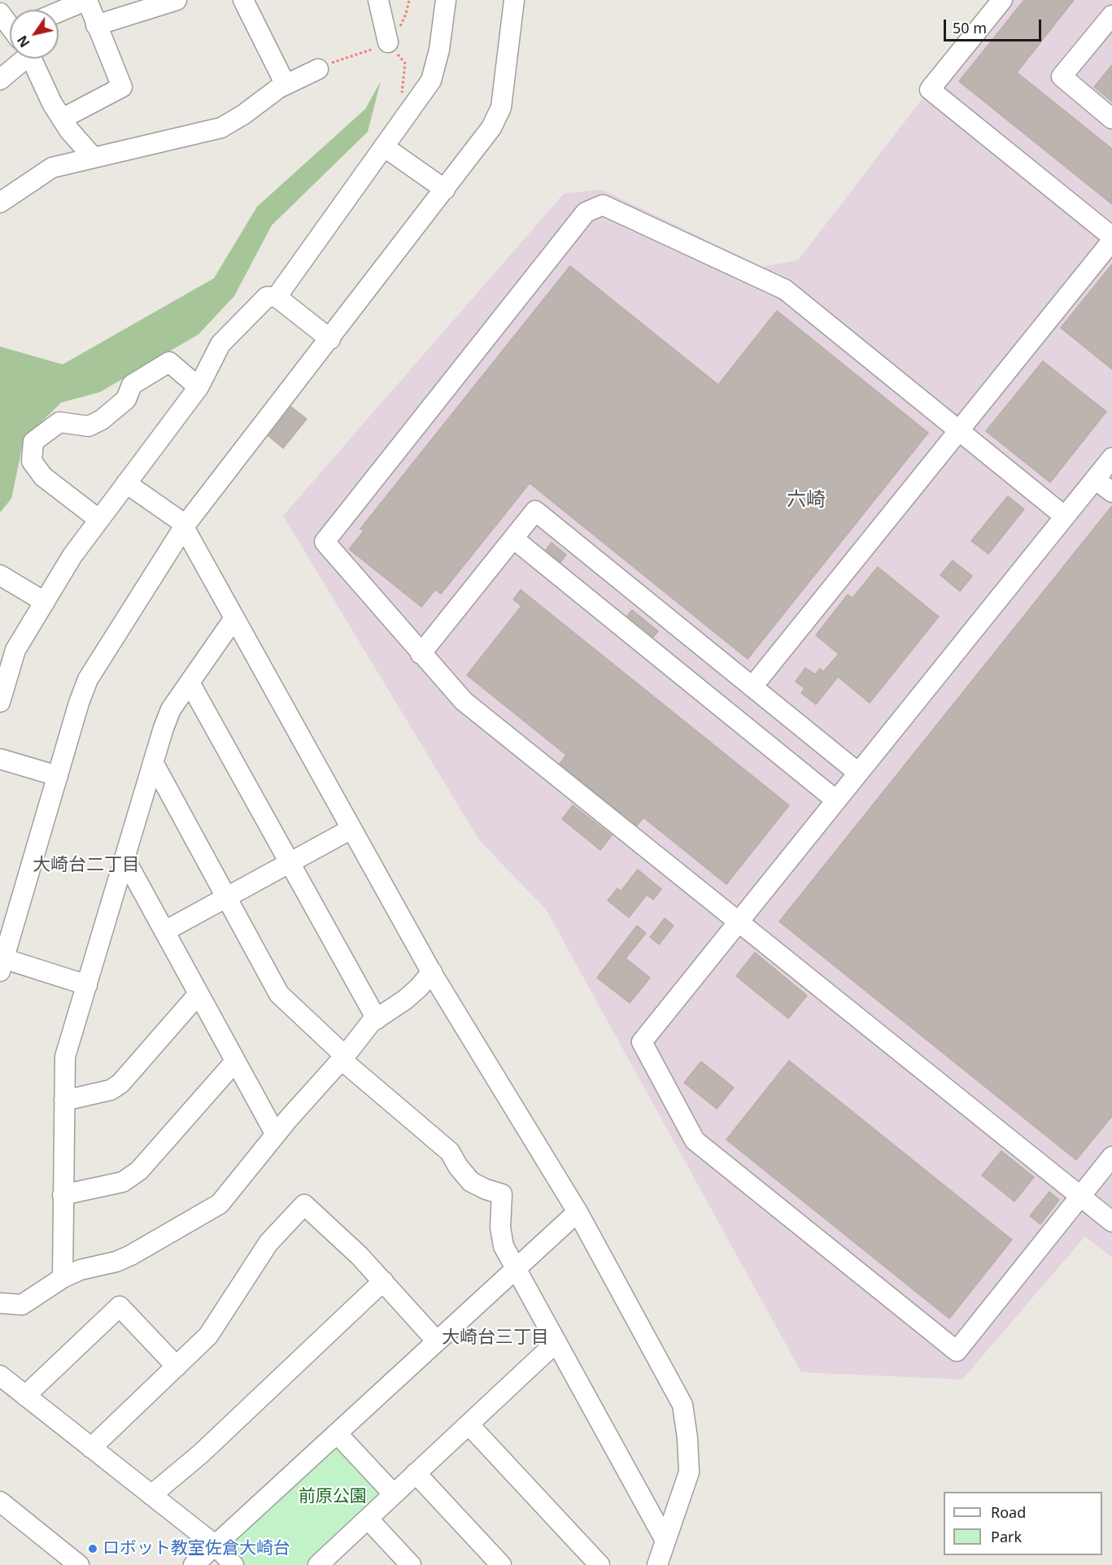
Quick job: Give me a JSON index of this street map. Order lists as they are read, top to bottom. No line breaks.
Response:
{"districts":["六崎","大崎台二丁目","大崎台三丁目"],"parks":["前原公園"],"places":["ロボット教室佐倉大崎台"],"legend":["Road","Park"],"scale_bar":"50 m","north":"bottom left"}
